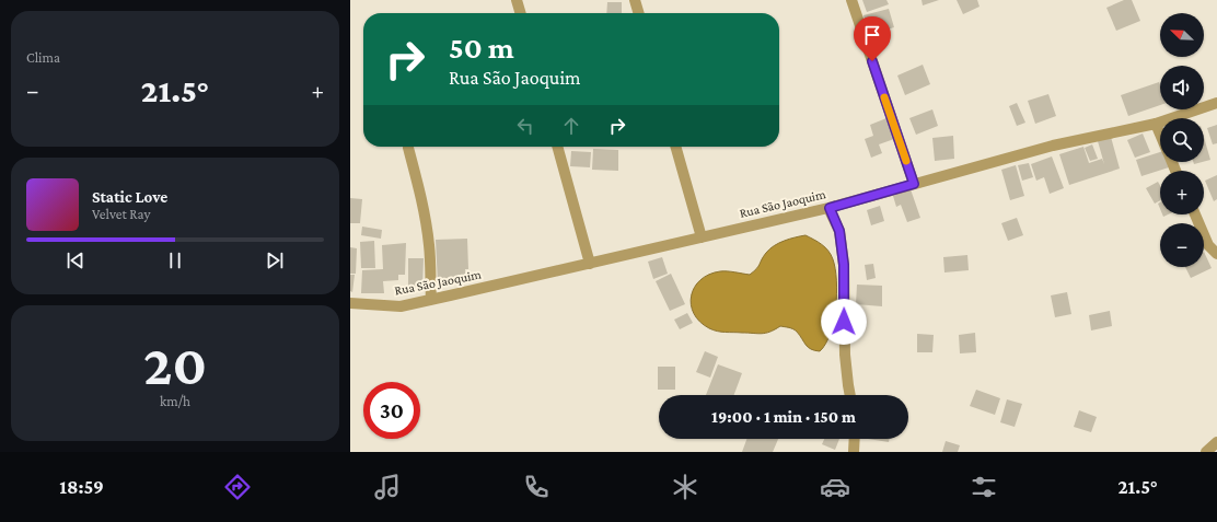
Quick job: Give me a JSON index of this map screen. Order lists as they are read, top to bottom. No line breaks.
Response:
{"streets":{"street":["Rua São Jaoquim"]},"north":"top left","page":{"tile":["Clima",["20","km/h"]],"map_buttons":["+","−"],"turn":["50 m","Rua São Jaoquim"],"heat":["−","21.5°","+"],"song":["Static Love","Velvet Ray"],"limit":"30","trip":"19:00 · 1 min · 150 m","tabs":["18:59","21.5°"]}}
